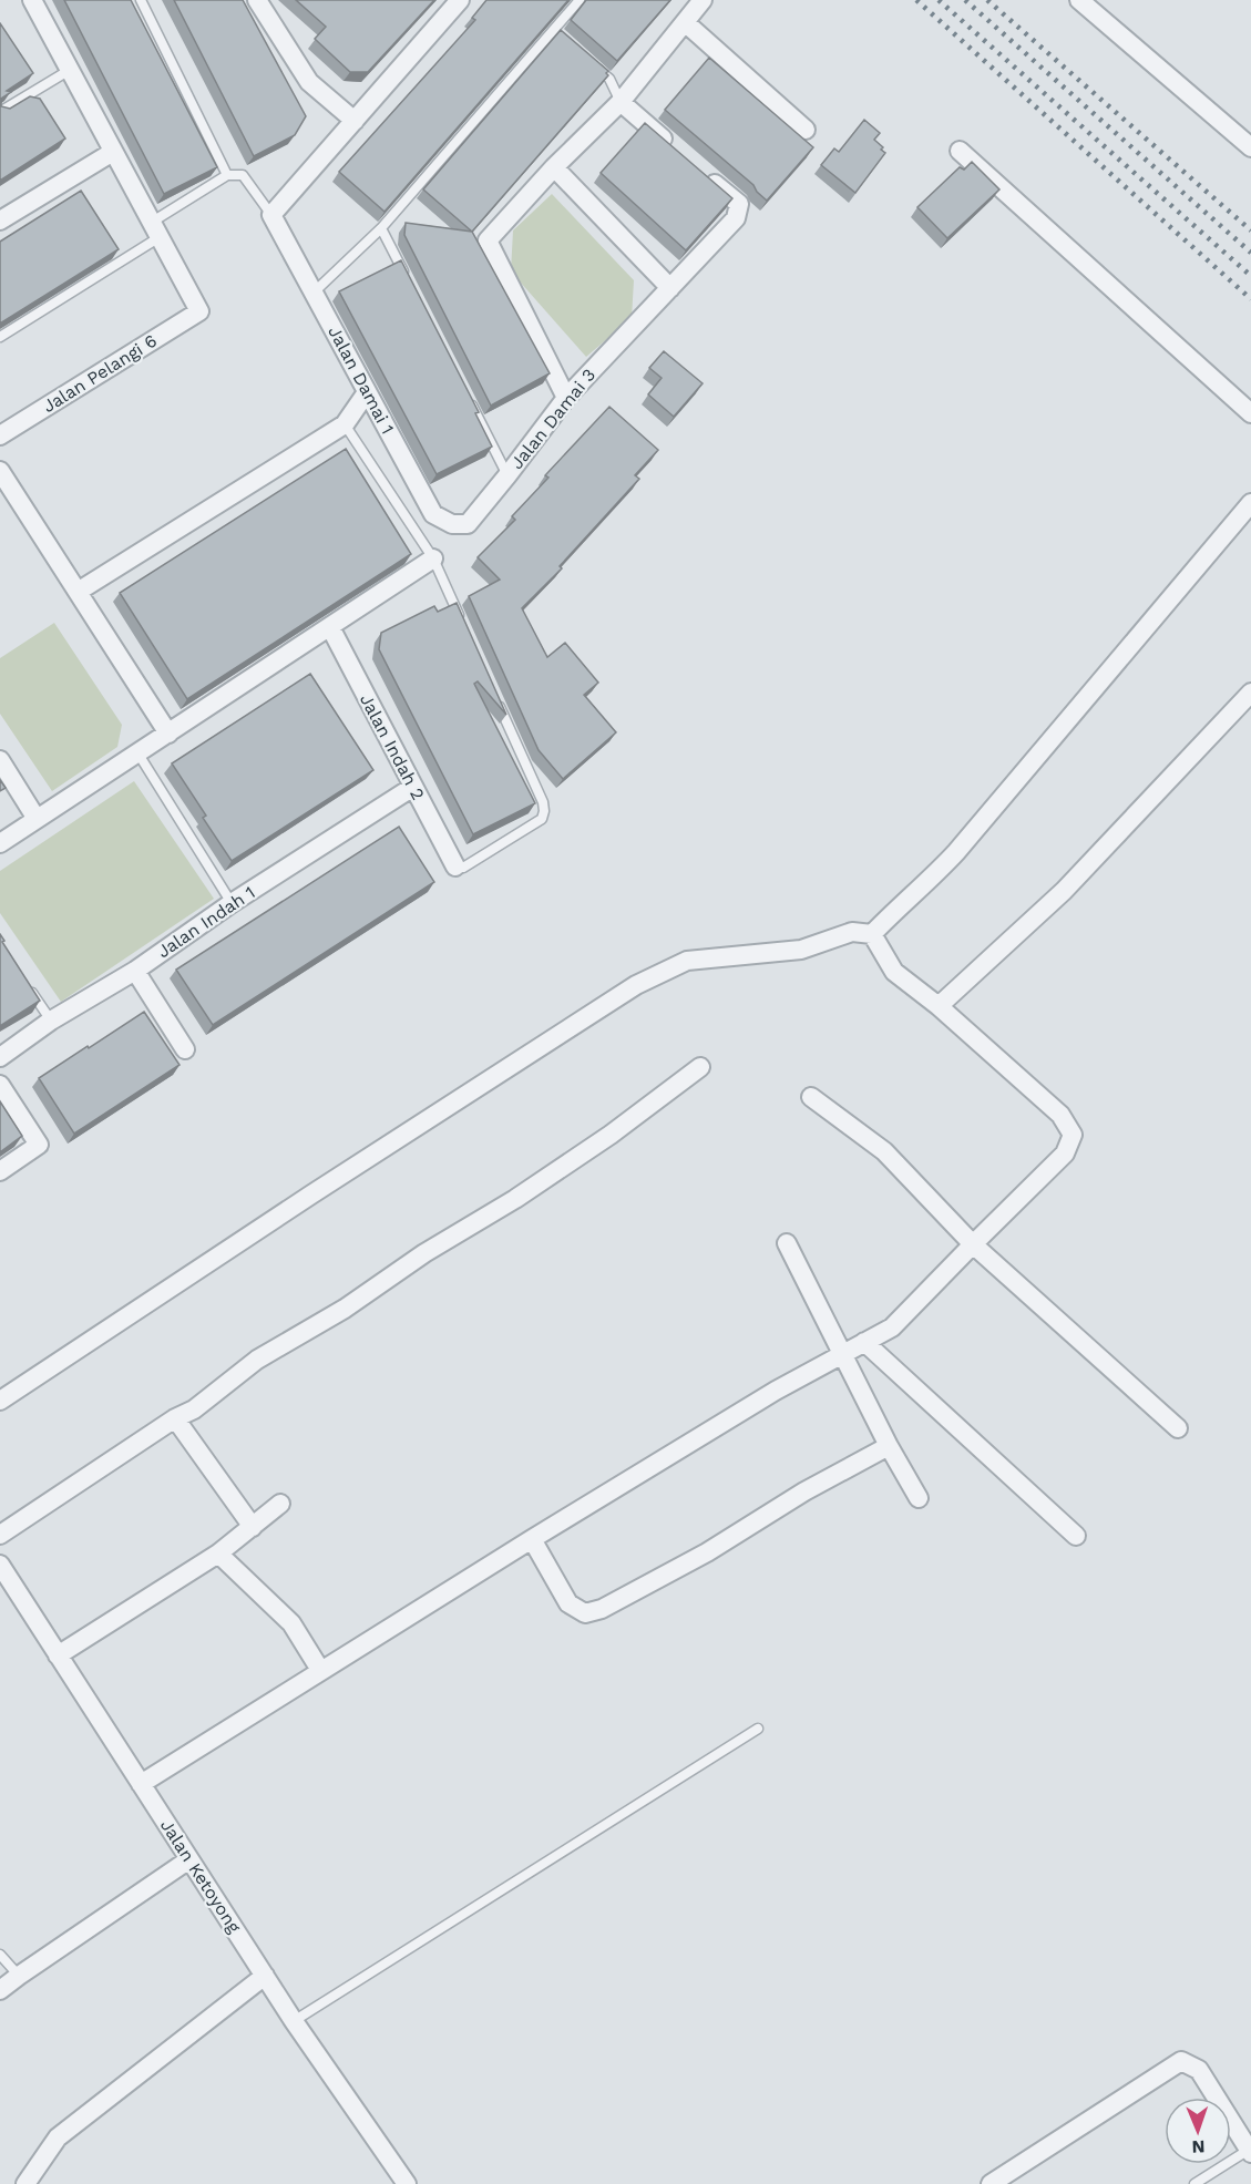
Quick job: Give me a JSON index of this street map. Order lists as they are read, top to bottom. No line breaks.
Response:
{"streets":{"street":["Jalan Pelangi 6","Jalan Damai 1","Jalan Damai 3","Jalan Indah 2","Jalan Indah 1","Jalan Ketoyong"]},"crossings":[["Jalan Damai 1","Jalan Damai 3"],["Jalan Indah 2","Jalan Indah 1"]],"north":"bottom"}
